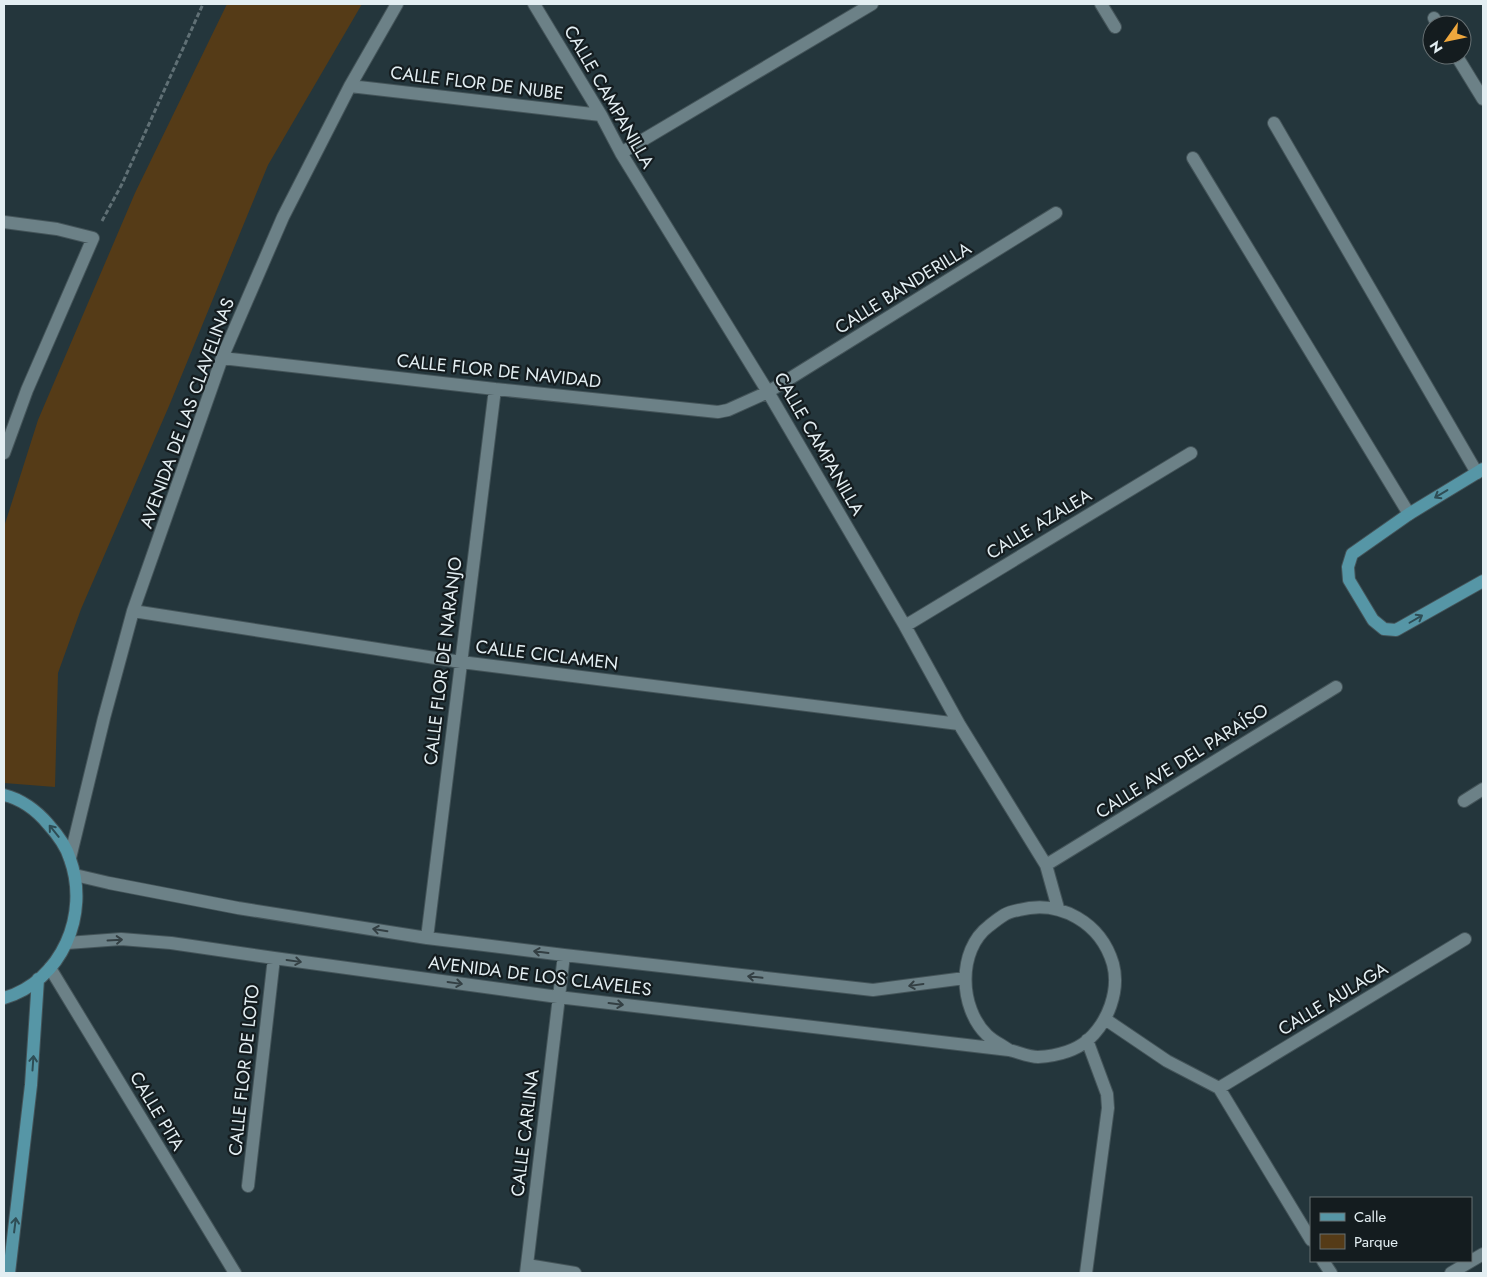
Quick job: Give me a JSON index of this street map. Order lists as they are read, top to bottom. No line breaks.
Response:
{"streets":{"street":["CALLE FLOR DE NUBE","CALLE CAMPANILLA","CALLE BANDERILLA","CALLE FLOR DE NAVIDAD","AVENIDA DE LAS CLAVELINAS","CALLE AZALEA","CALLE CICLAMEN","CALLE FLOR DE NARANJO","CALLE AVE DEL PARAÍSO","AVENIDA DE LOS CLAVELES","CALLE AULAGA","CALLE FLOR DE LOTO","CALLE PITA","CALLE CARLINA"]},"crossings":[["CALLE FLOR DE NUBE","CALLE CAMPANILLA"],["CALLE FLOR DE NUBE","AVENIDA DE LAS CLAVELINAS"],["CALLE CAMPANILLA","CALLE BANDERILLA"],["CALLE CAMPANILLA","CALLE FLOR DE NAVIDAD"],["CALLE CAMPANILLA","CALLE AZALEA"],["CALLE CAMPANILLA","CALLE CICLAMEN"],["CALLE CAMPANILLA","CALLE AVE DEL PARAÍSO"],["CALLE CAMPANILLA","AVENIDA DE LOS CLAVELES"],["CALLE BANDERILLA","CALLE FLOR DE NAVIDAD"],["CALLE FLOR DE NAVIDAD","AVENIDA DE LAS CLAVELINAS"],["CALLE FLOR DE NAVIDAD","CALLE FLOR DE NARANJO"],["AVENIDA DE LAS CLAVELINAS","CALLE CICLAMEN"],["CALLE CICLAMEN","CALLE FLOR DE NARANJO"],["CALLE FLOR DE NARANJO","AVENIDA DE LOS CLAVELES"],["AVENIDA DE LOS CLAVELES","CALLE FLOR DE LOTO"],["AVENIDA DE LOS CLAVELES","CALLE CARLINA"]],"legend":["Calle","Parque"],"north":"bottom left"}
